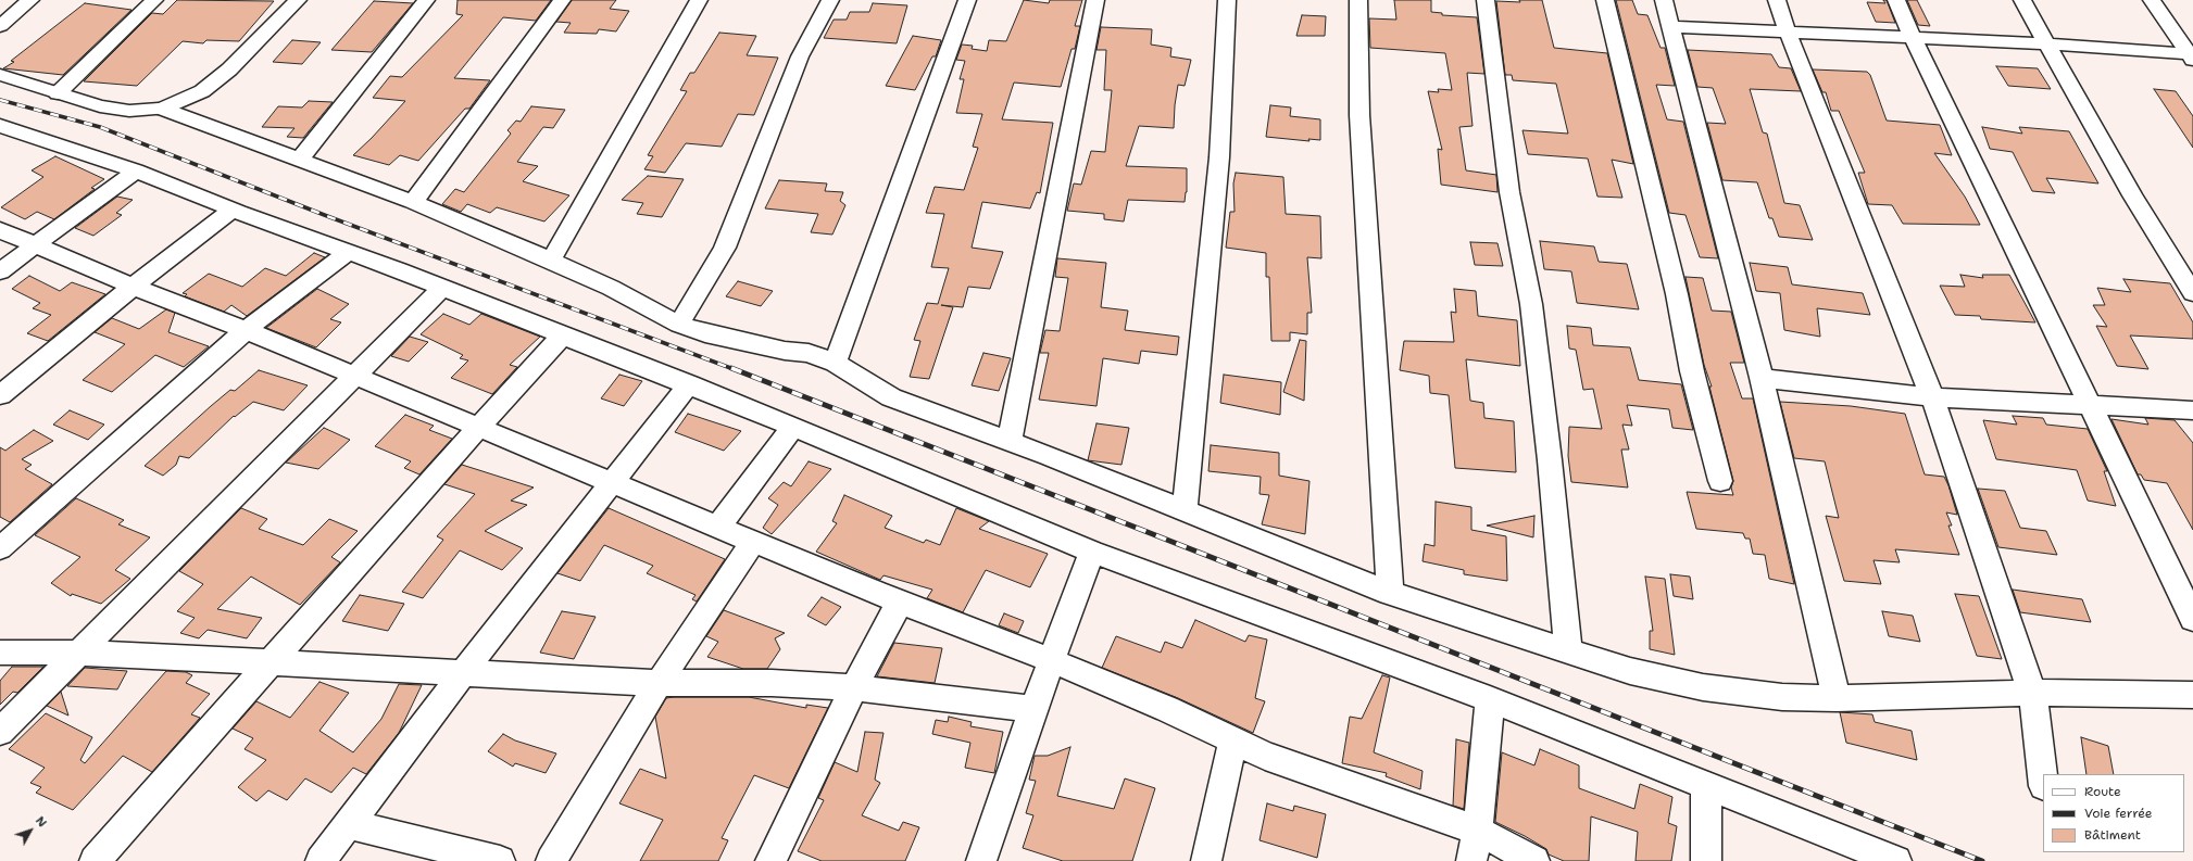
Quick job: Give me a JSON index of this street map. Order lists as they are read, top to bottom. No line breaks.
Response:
{"legend":["Route","Voie ferrée","Bâtiment"],"north":"top right"}
